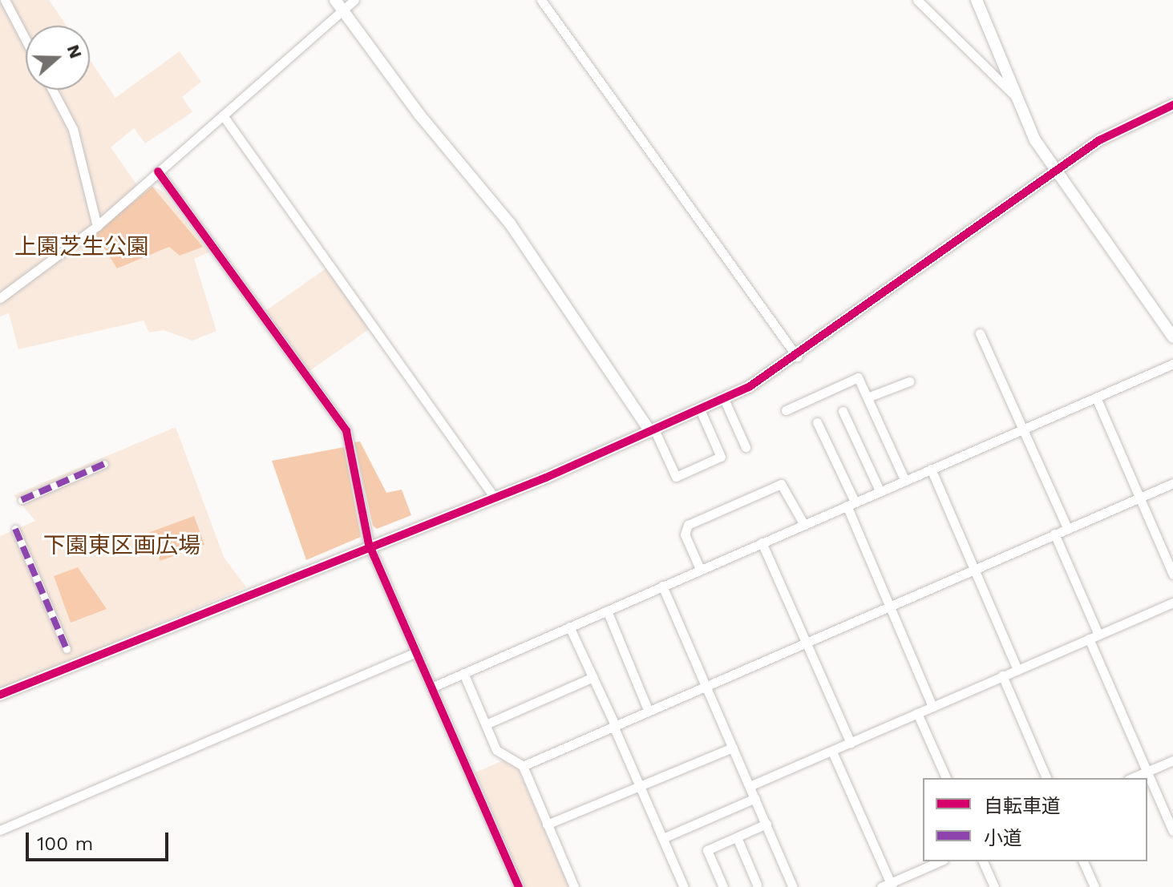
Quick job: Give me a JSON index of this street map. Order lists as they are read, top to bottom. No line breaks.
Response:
{"parks":["上園芝生公園","下園東区画広場"],"legend":["自転車道","小道"],"scale_bar":"100 m","north":"right"}
